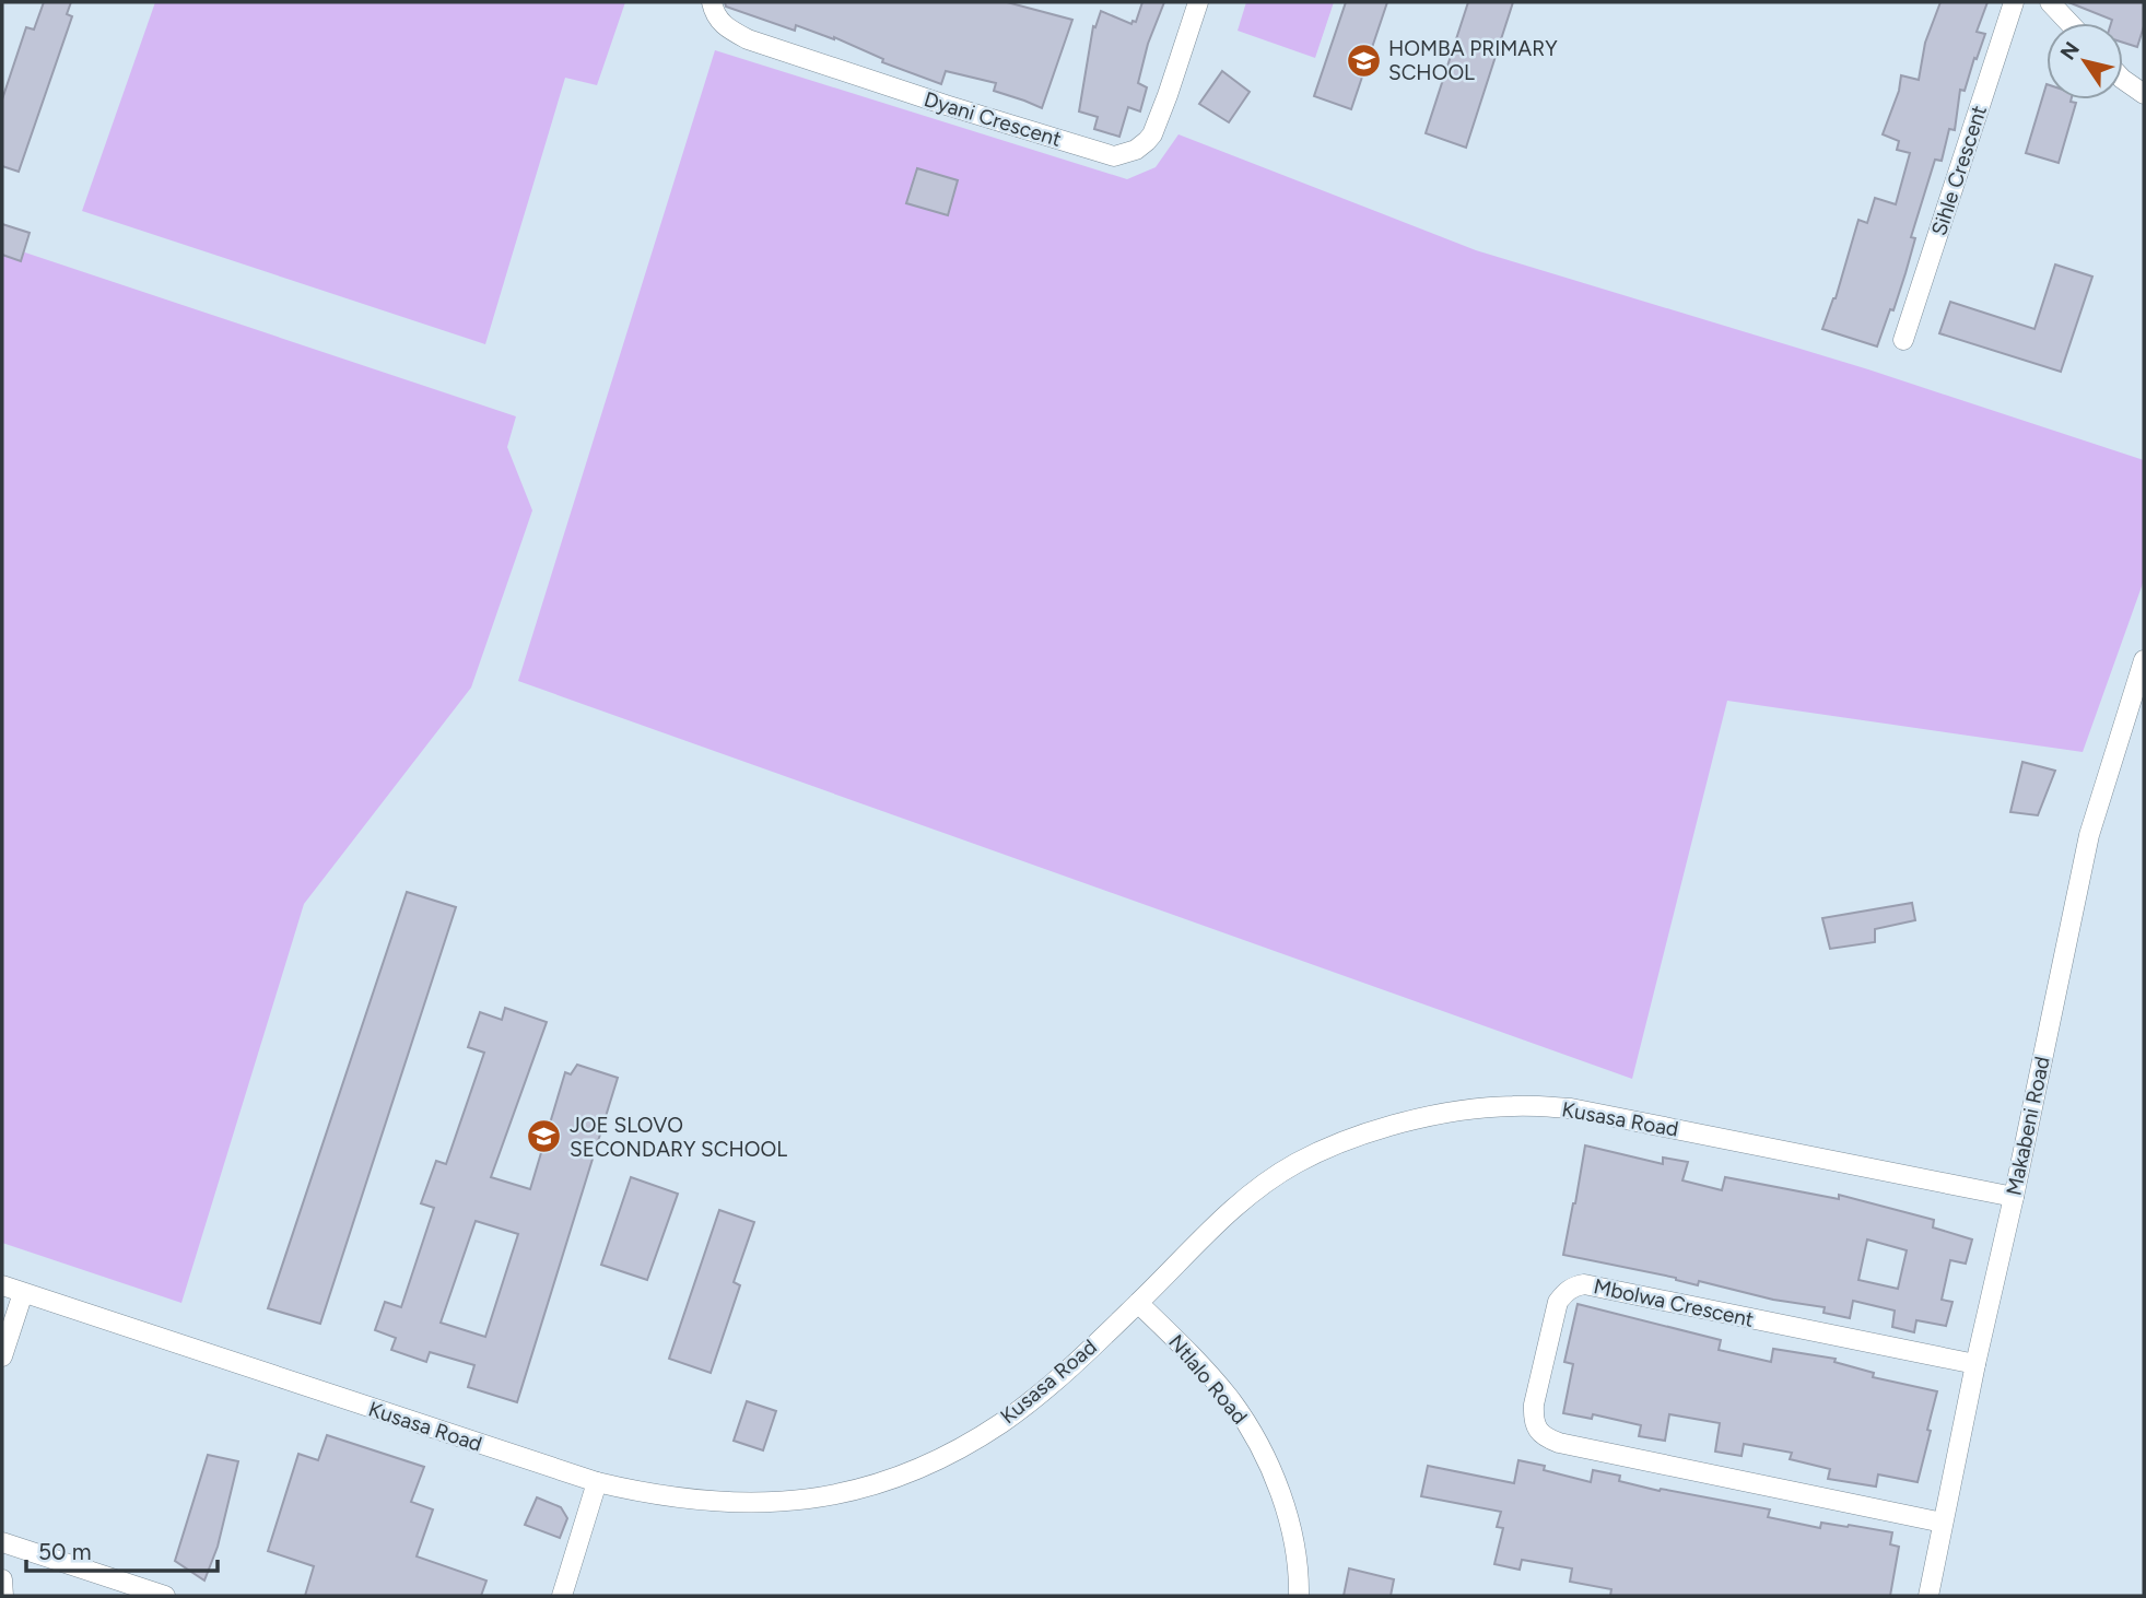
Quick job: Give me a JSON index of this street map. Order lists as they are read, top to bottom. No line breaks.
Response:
{"streets":{"street":["Dyani Crescent","Sihle Crescent","Kusasa Road","Makabeni Road","Mbolwa Crescent","Ntlalo Road"]},"crossings":[["Kusasa Road","Makabeni Road"],["Kusasa Road","Ntlalo Road"],["Makabeni Road","Mbolwa Crescent"]],"places":{"school or university":["HOMBA PRIMARY SCHOOL","JOE SLOVO SECONDARY SCHOOL"]},"scale_bar":"50 m","north":"top left"}
